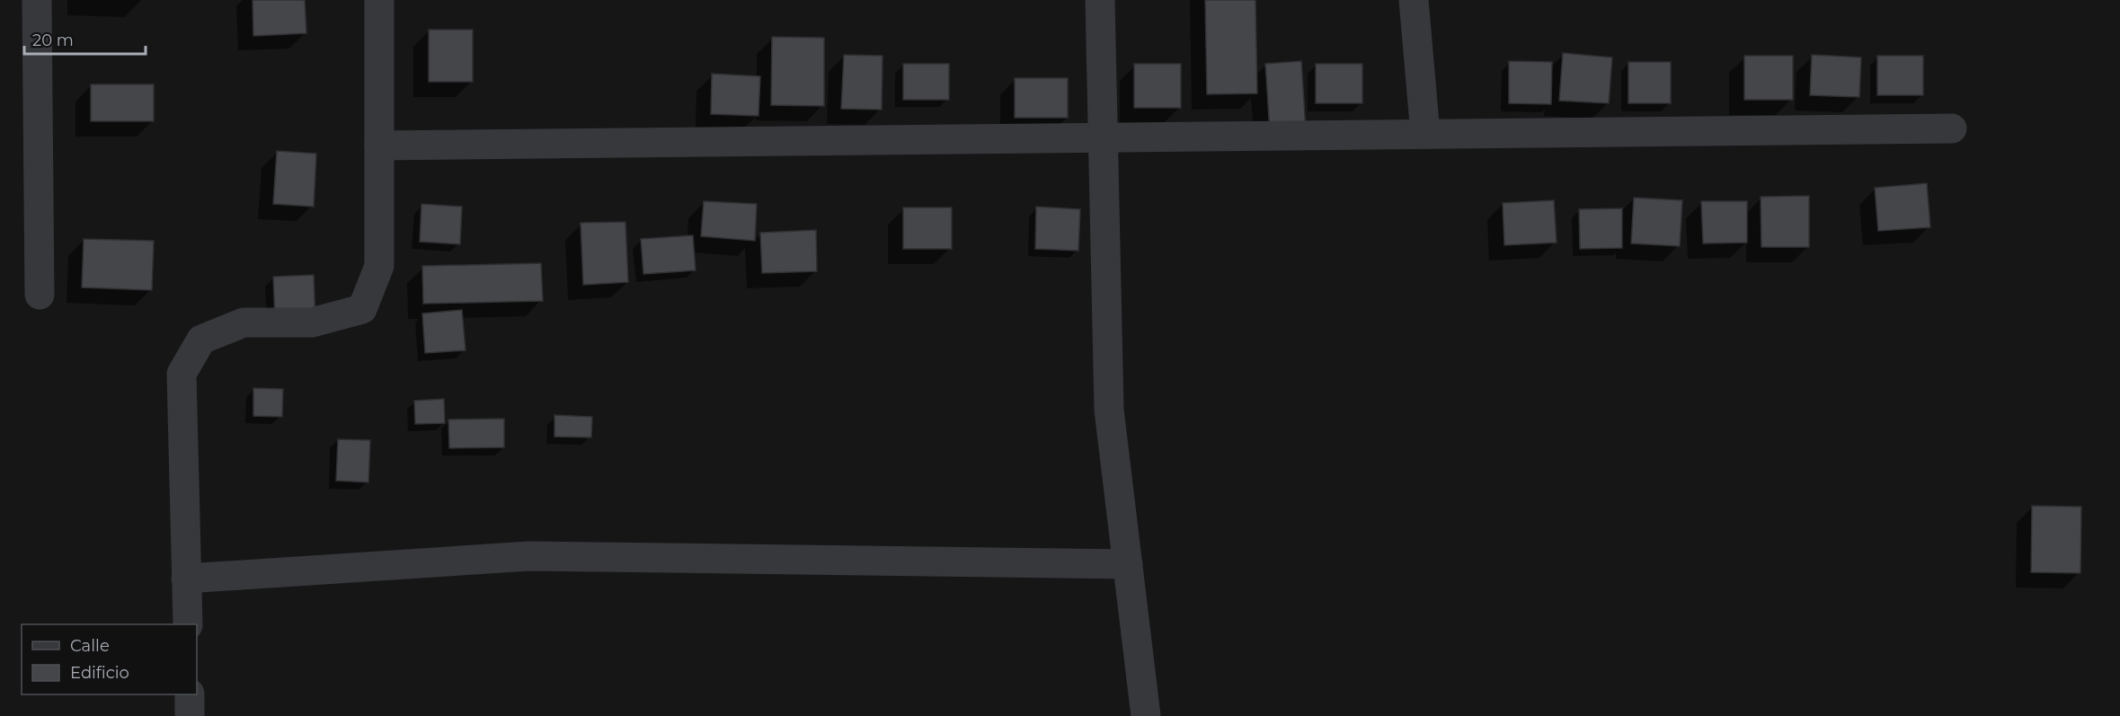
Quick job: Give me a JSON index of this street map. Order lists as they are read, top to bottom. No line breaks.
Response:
{"legend":["Calle","Edificio"],"scale_bar":"20 m"}
